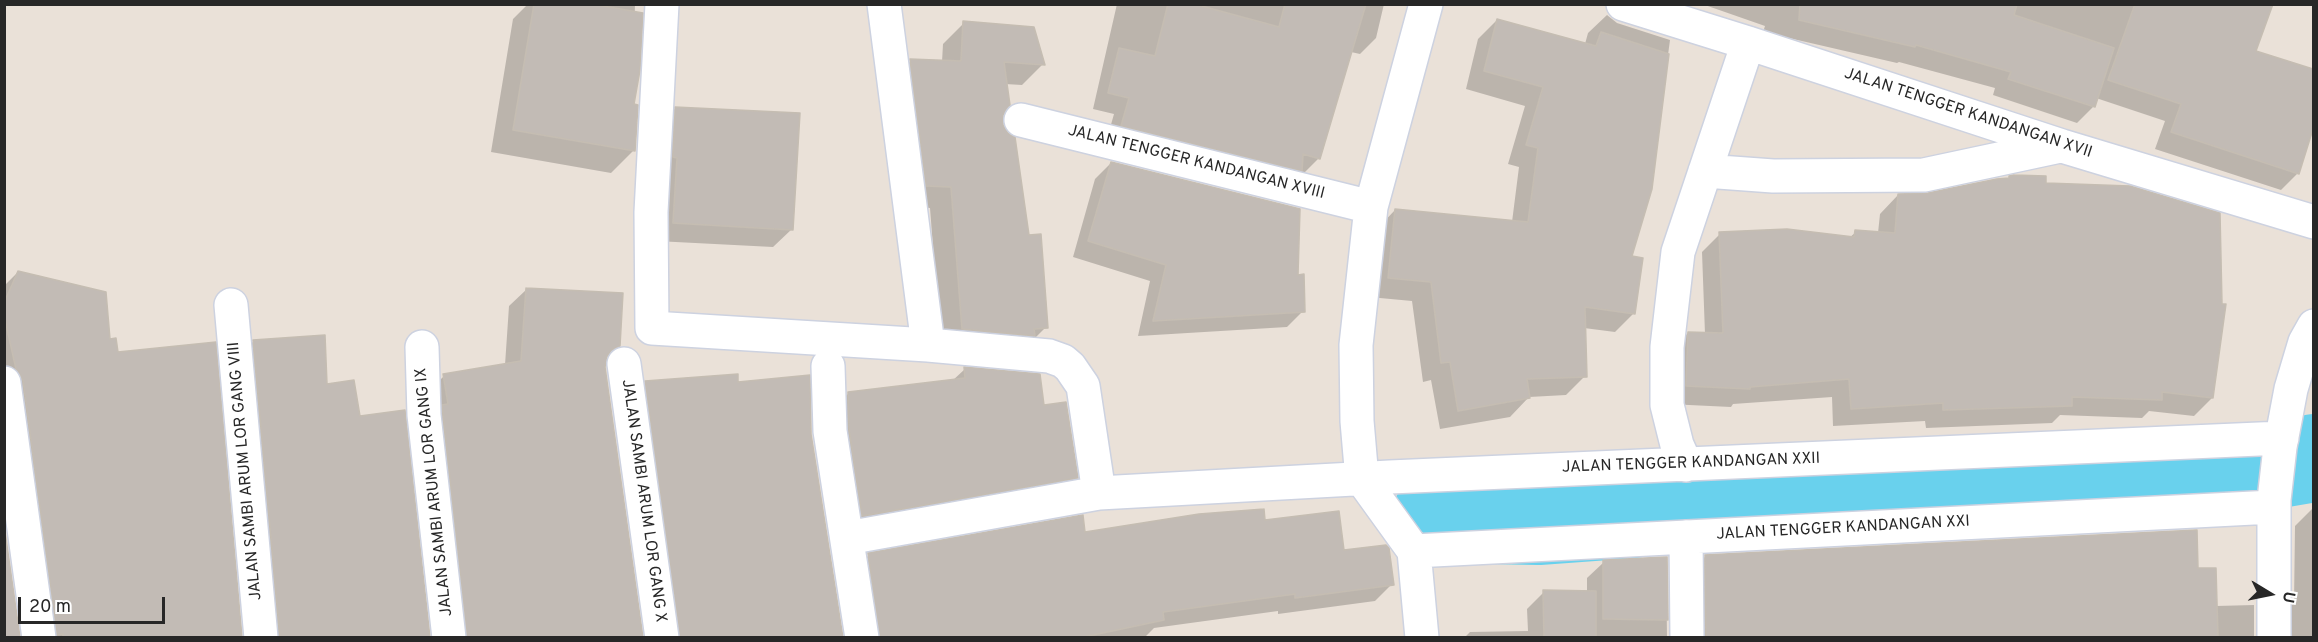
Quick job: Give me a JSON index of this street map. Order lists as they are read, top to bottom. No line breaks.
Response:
{"streets":{"street":["JALAN TENGGER KANDANGAN XVII","JALAN TENGGER KANDANGAN XVIII","JALAN TENGGER KANDANGAN XXII","JALAN SAMBI ARUM LOR GANG VIII","JALAN SAMBI ARUM LOR GANG IX","JALAN SAMBI ARUM LOR GANG X","JALAN TENGGER KANDANGAN XXI"]},"scale_bar":"20 m","north":"right"}
